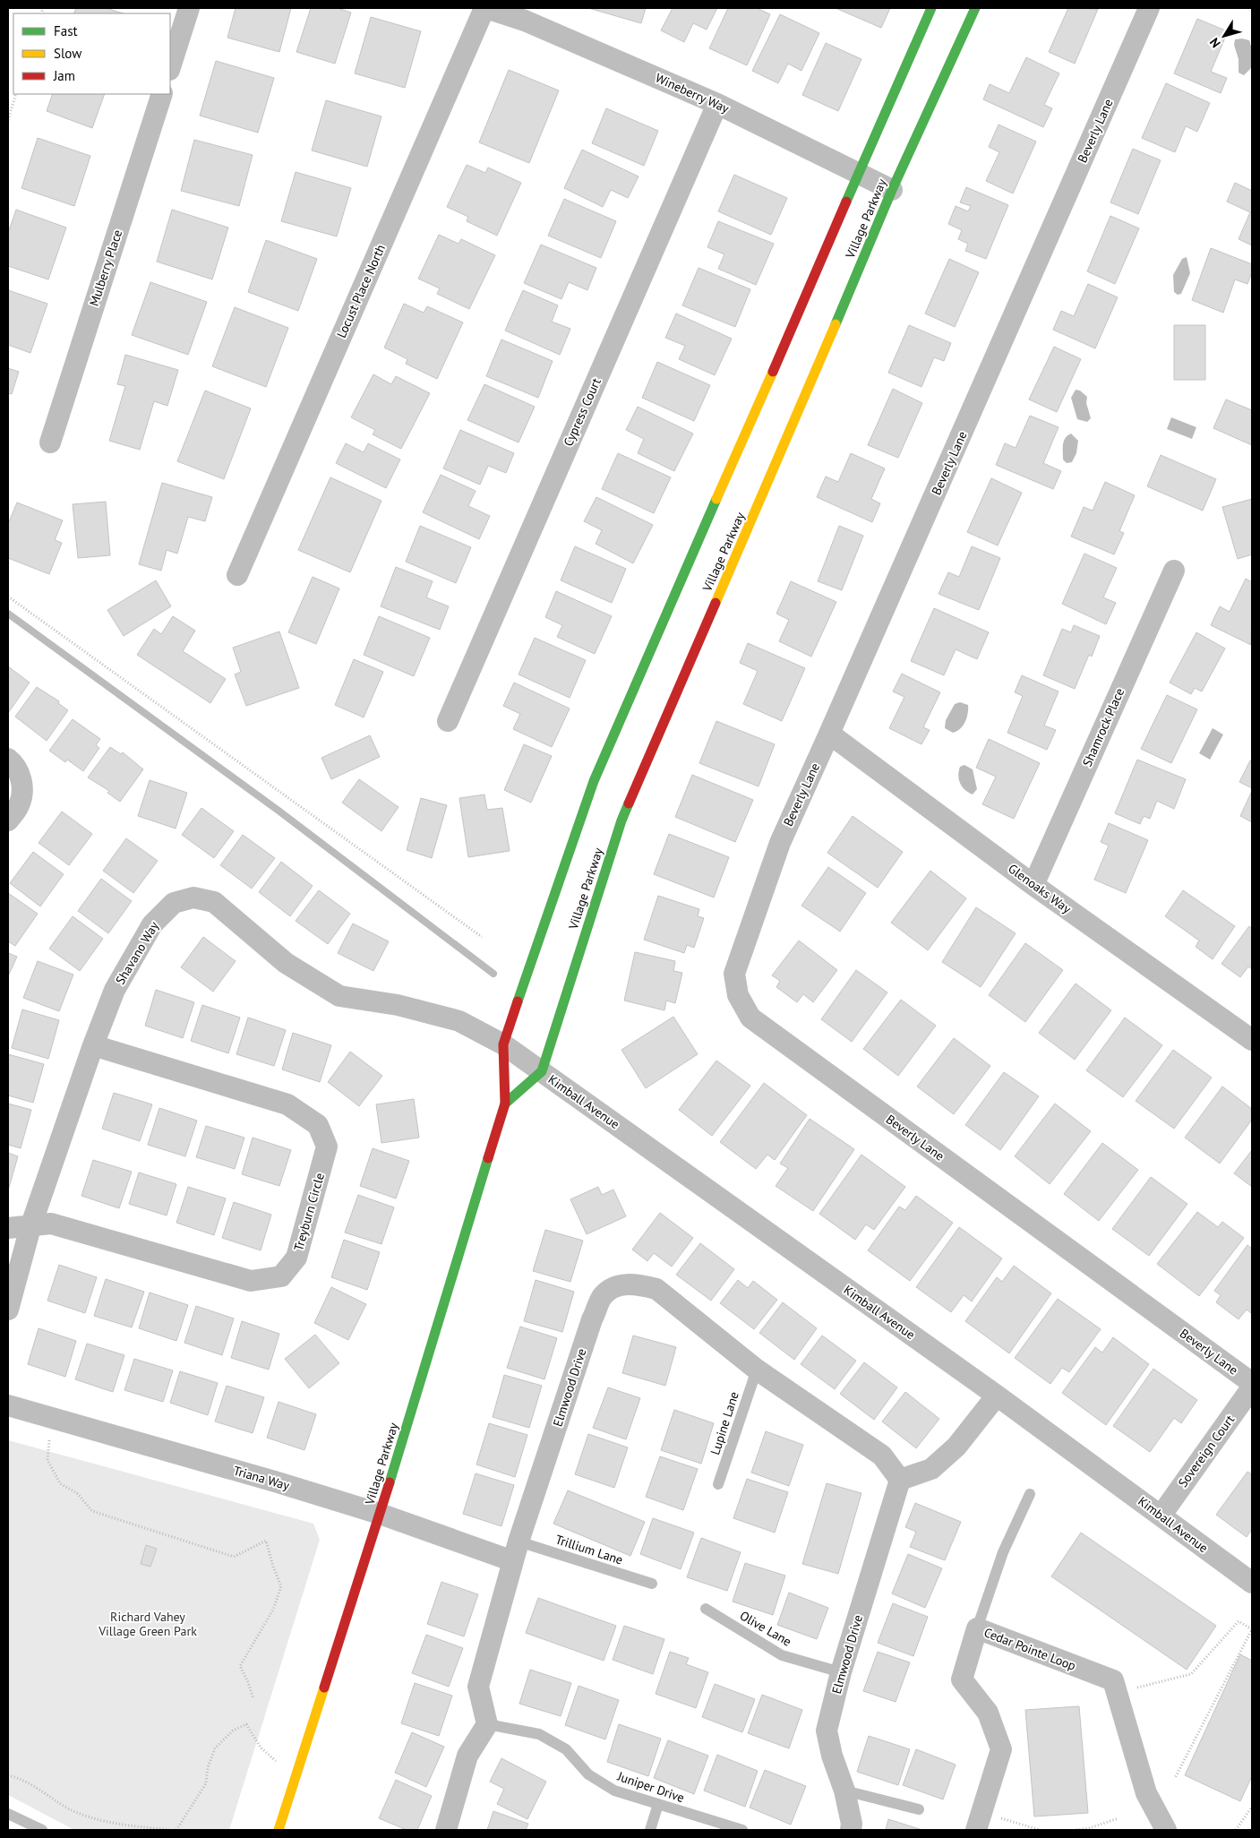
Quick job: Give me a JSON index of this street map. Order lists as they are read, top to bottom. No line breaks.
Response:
{"streets":{"street":["Wineberry Way","Beverly Lane","Village Parkway","Mulberry Place","Locust Place North","Cypress Court","Shamrock Place","Glenoaks Way","Shavano Way","Kimball Avenue","Treyburn Circle","Elmwood Drive","Sovereign Court","Triana Way","Cedar Pointe Loop"],"lane":["Lupine Lane","Trillium Lane","Olive Lane","Juniper Drive"]},"crossings":[["Wineberry Way","Village Parkway"],["Wineberry Way","Locust Place North"],["Wineberry Way","Cypress Court"],["Beverly Lane","Glenoaks Way"],["Village Parkway","Shavano Way"],["Village Parkway","Kimball Avenue"],["Village Parkway","Triana Way"],["Shamrock Place","Glenoaks Way"],["Shavano Way","Kimball Avenue"],["Shavano Way","Treyburn Circle"],["Kimball Avenue","Sovereign Court"],["Elmwood Drive","Lupine Lane"],["Elmwood Drive","Triana Way"],["Elmwood Drive","Trillium Lane"],["Elmwood Drive","Olive Lane"],["Elmwood Drive","Juniper Drive"],["Triana Way","Trillium Lane"]],"parks":["Richard Vahey Village Green Park"],"legend":["Fast","Slow","Jam"],"north":"bottom left"}
